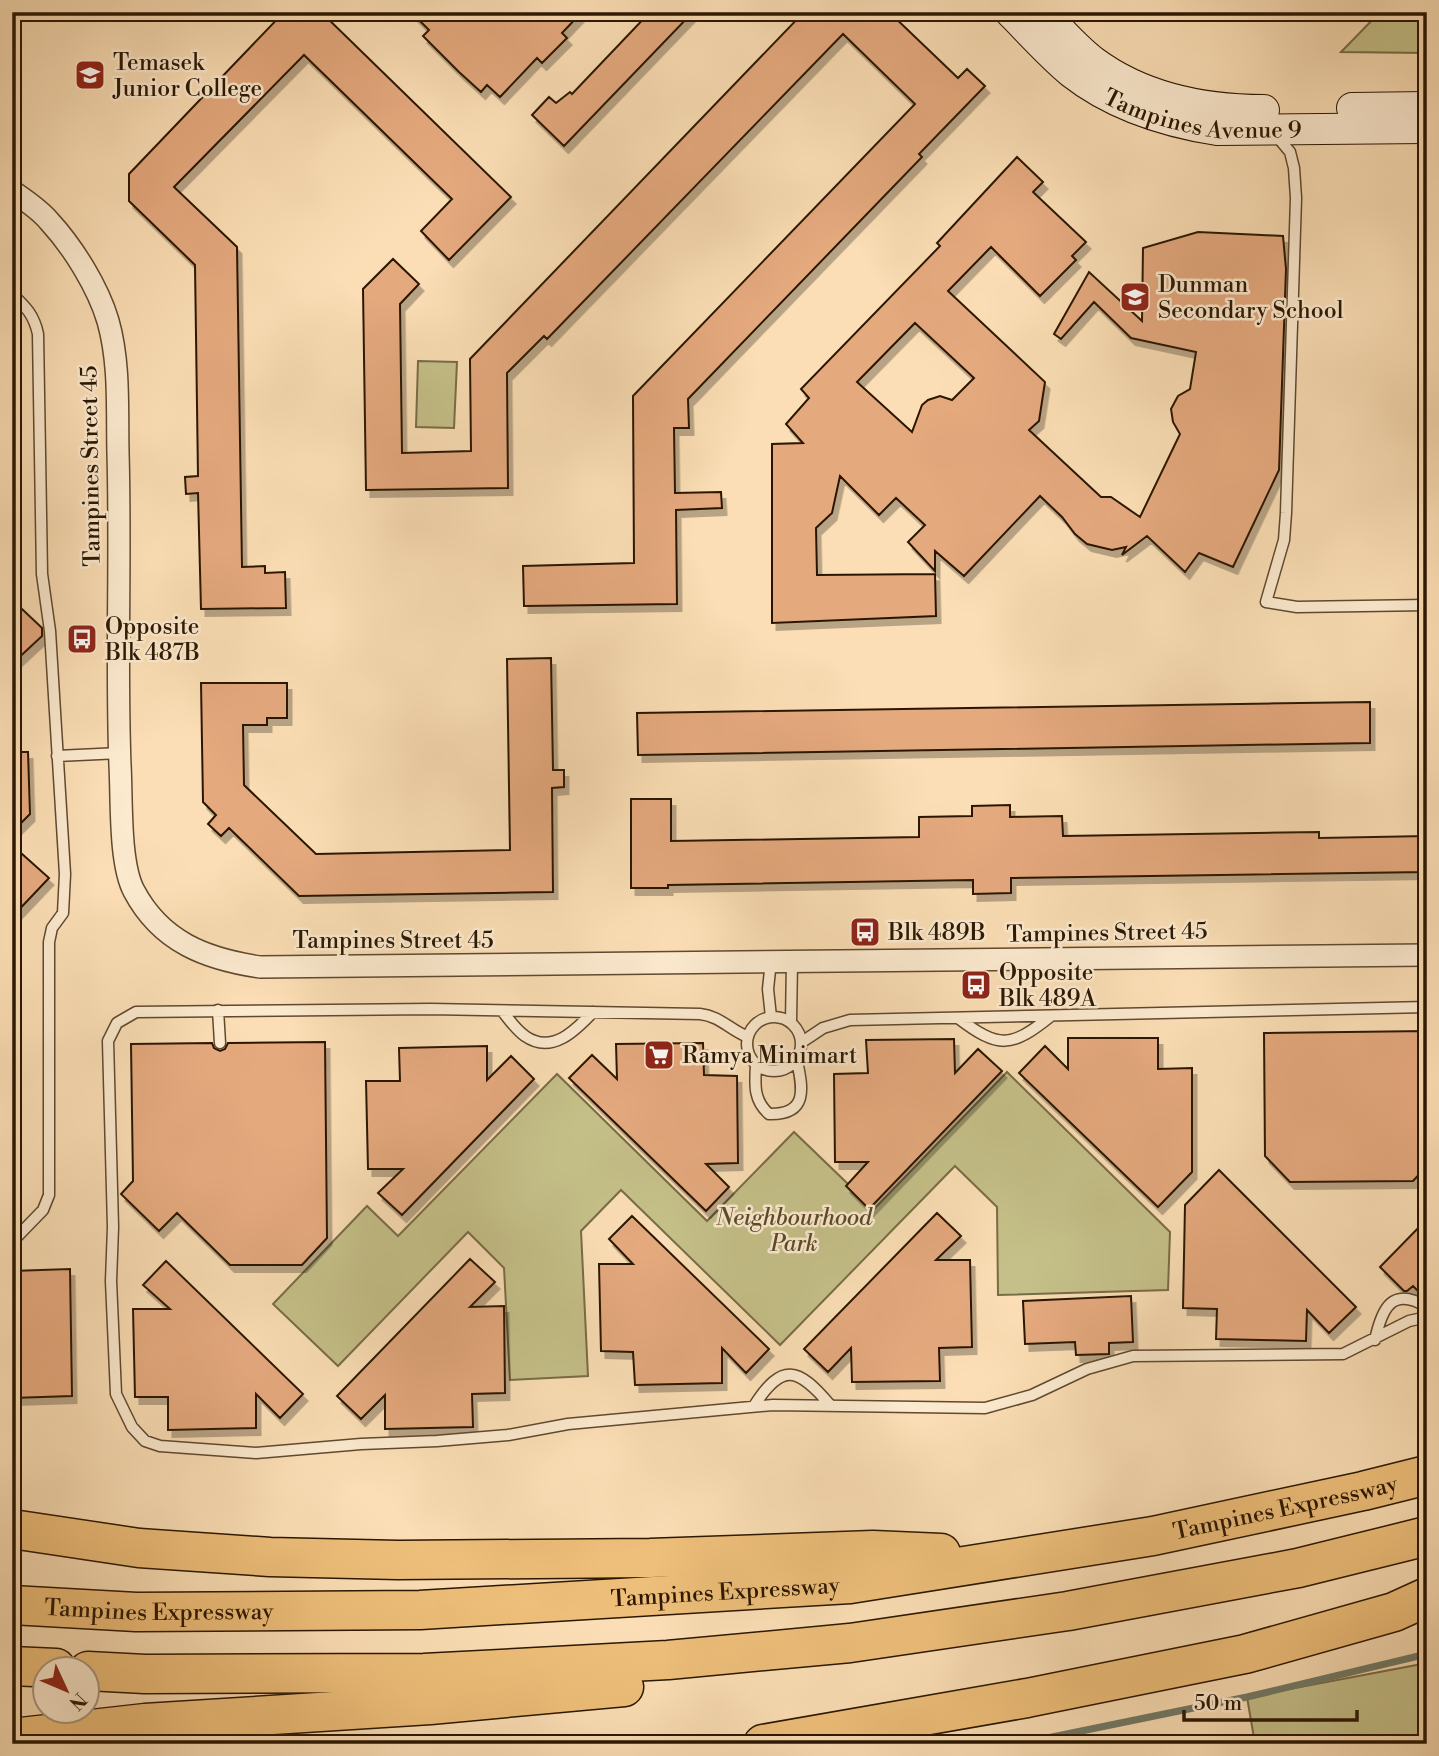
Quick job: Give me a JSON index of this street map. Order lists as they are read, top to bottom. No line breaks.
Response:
{"streets":{"highway":["Tampines Expressway"],"main road":["Tampines Avenue 9"],"street":["Tampines Street 45"]},"parks":["Neighbourhood Park"],"places":{"school or university":["Temasek Junior College","Dunman Secondary School"],"bus stop":["Opposite Blk 487B","Blk 489B","Opposite Blk 489A"],"supermarket":["Ramya Minimart"]},"scale_bar":"50 m","north":"bottom right"}
